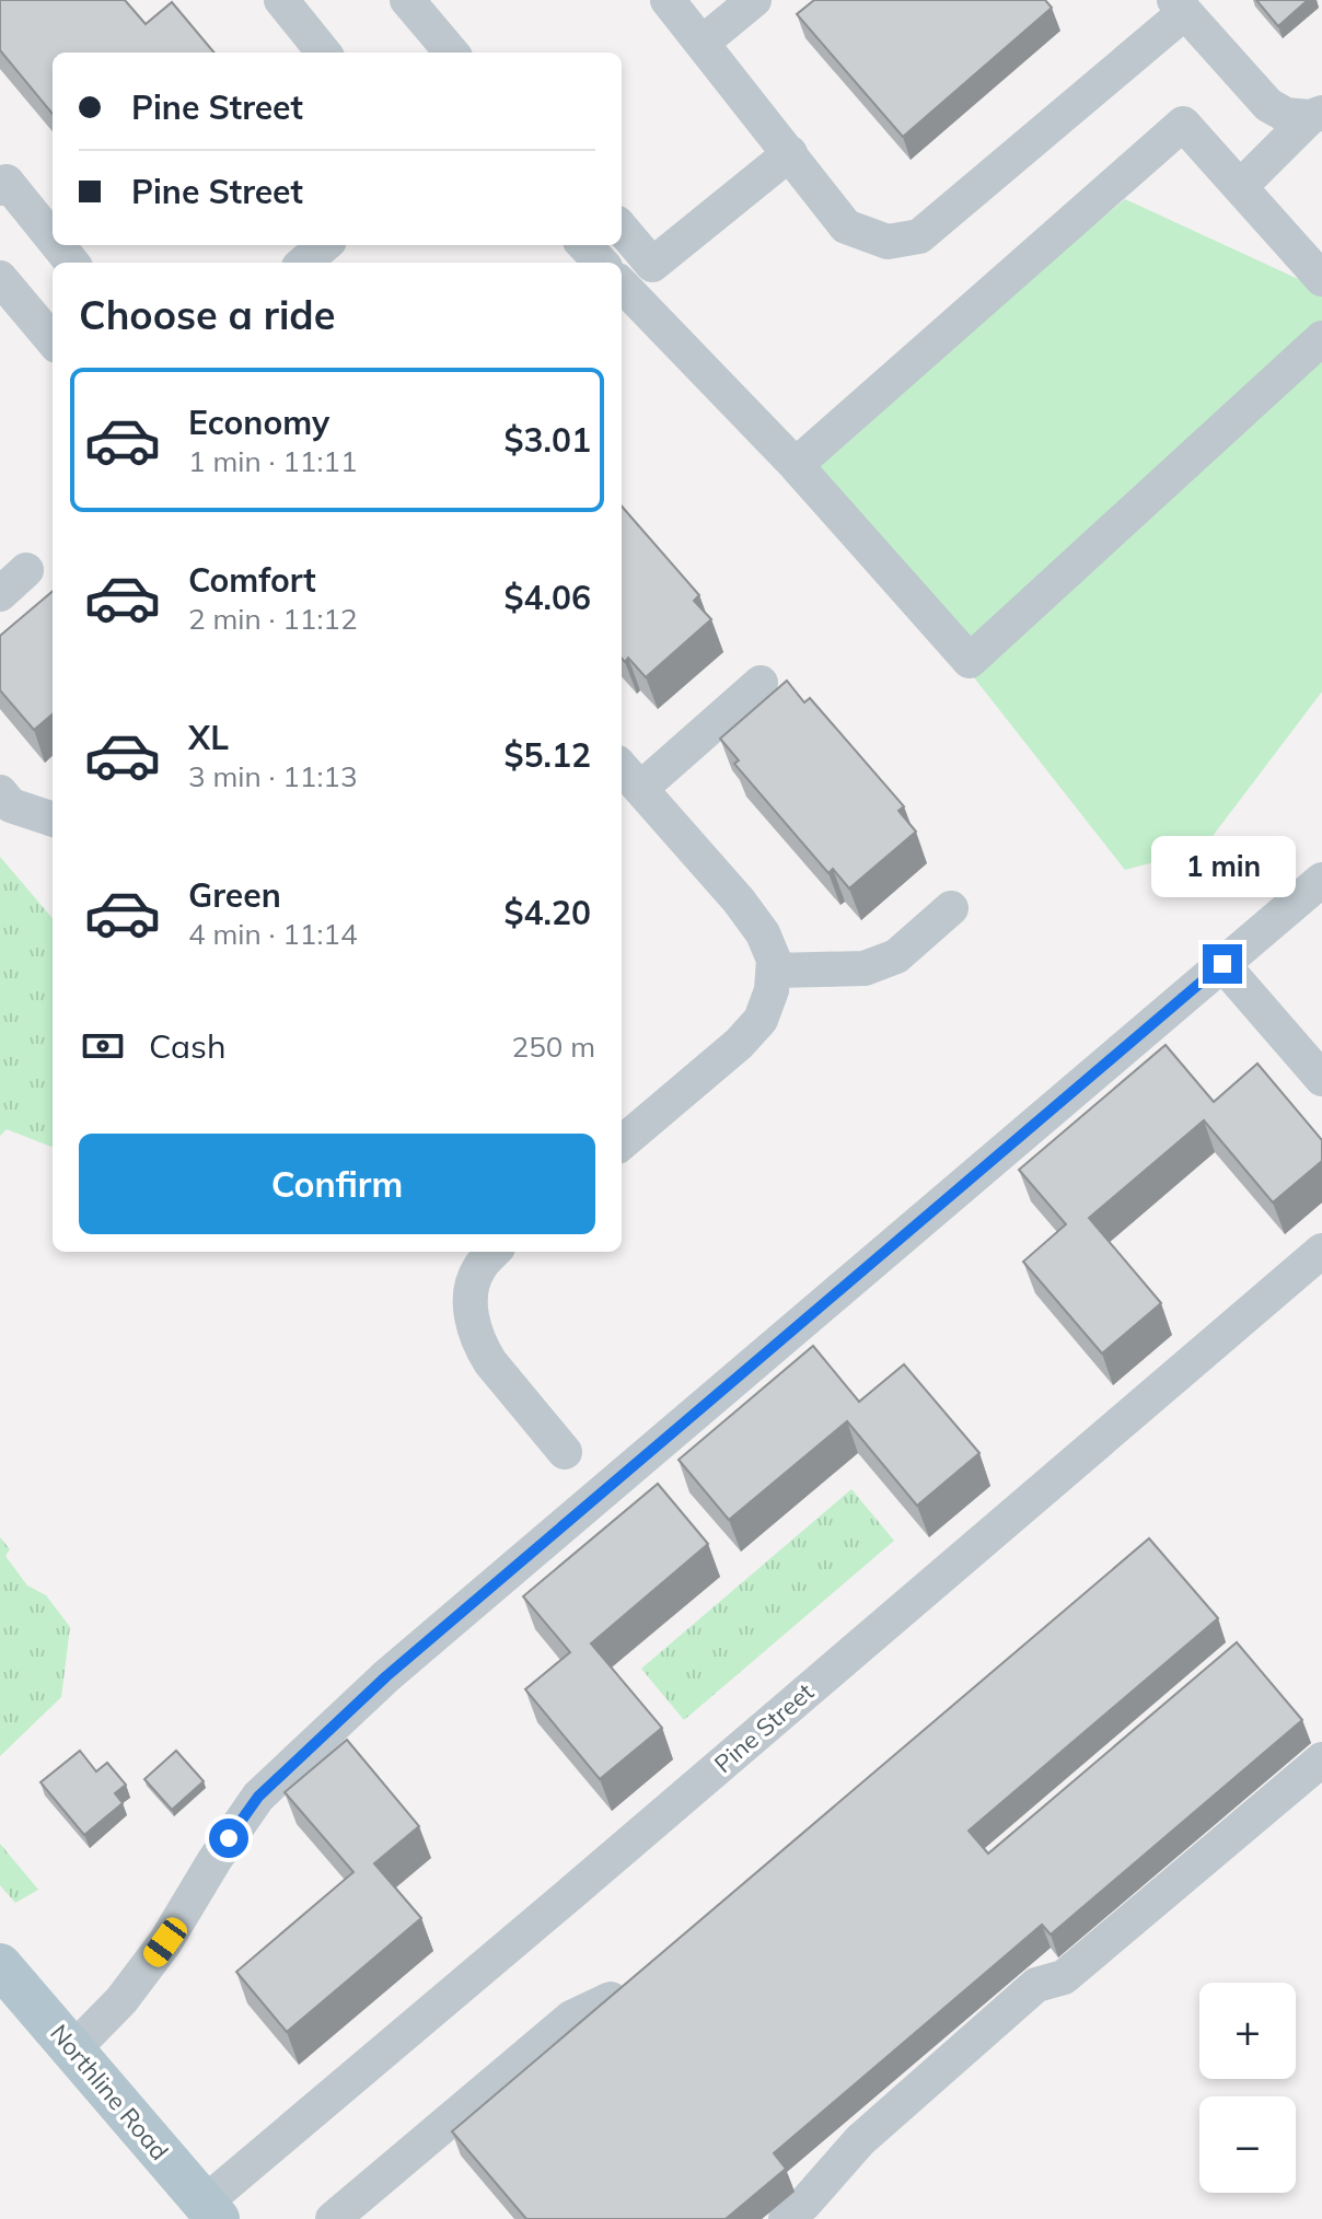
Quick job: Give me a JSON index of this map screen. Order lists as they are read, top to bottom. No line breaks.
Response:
{"streets":{"main road":["Northline Road"],"street":["Pine Street"]},"crossings":[["Pine Street","Northline Road"]],"page":{"banner":["Pine Street","Pine Street"],"heading":"Choose a ride","list":[{"name":"Economy","note":"1 min · 11:11","value":"$3.01"},{"name":"Comfort","note":"2 min · 11:12","value":"$4.06"},{"name":"XL","note":"3 min · 11:13","value":"$5.12"},{"name":"Green","note":"4 min · 11:14","value":"$4.20"}],"bubble":"1 min","pay":["Cash","250 m"],"buttons":"Confirm","map_buttons":["+","−"]}}
